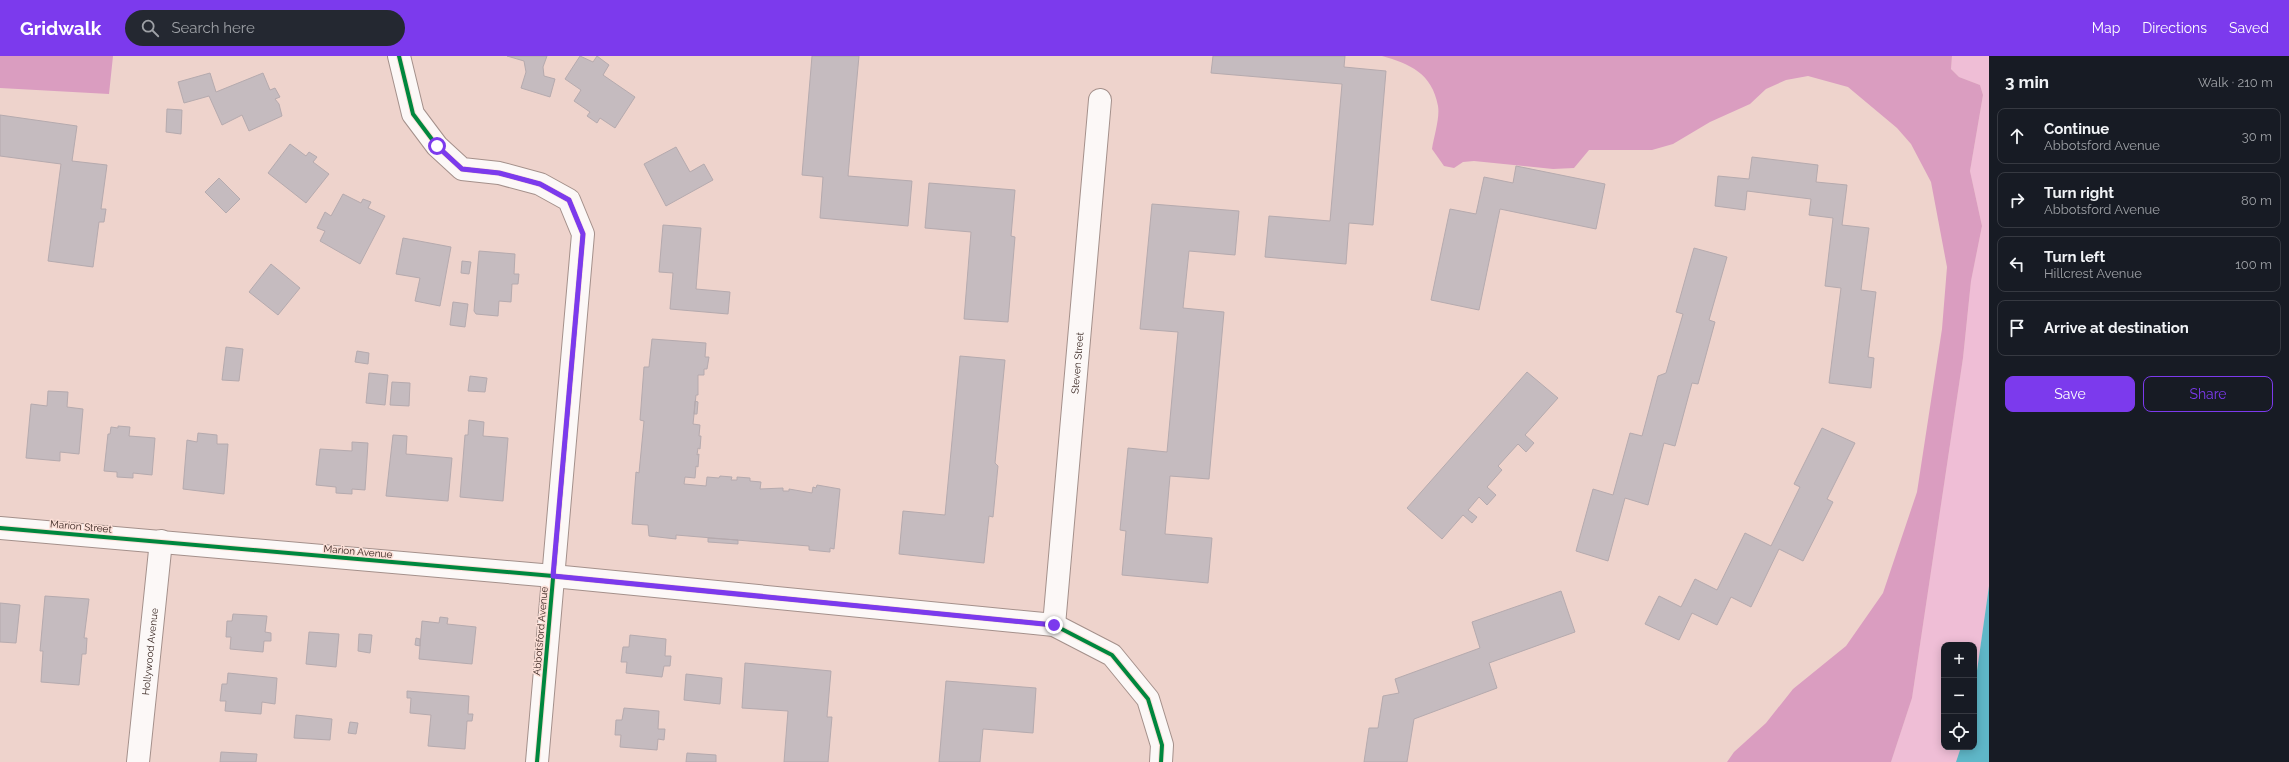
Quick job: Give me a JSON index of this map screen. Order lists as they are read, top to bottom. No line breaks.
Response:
{"streets":{"street":["Steven Street","Marion Street","Marion Avenue","Abbotsford Avenue","Hollywood Avenue"]},"crossings":[["Steven Street","Marion Avenue"],["Marion Street","Marion Avenue"],["Marion Street","Hollywood Avenue"],["Marion Avenue","Abbotsford Avenue"],["Marion Avenue","Hollywood Avenue"]],"page":{"header":"Gridwalk","search":"Search here","nav":["Map","Directions","Saved"],"heading":["3 min","Walk · 210 m"],"list":[["Continue","Abbotsford Avenue","30 m"],["Turn right","Abbotsford Avenue","80 m"],["Turn left","Hillcrest Avenue","100 m"],"Arrive at destination"],"buttons":["Save","Share"],"map_buttons":["+","−"]}}
